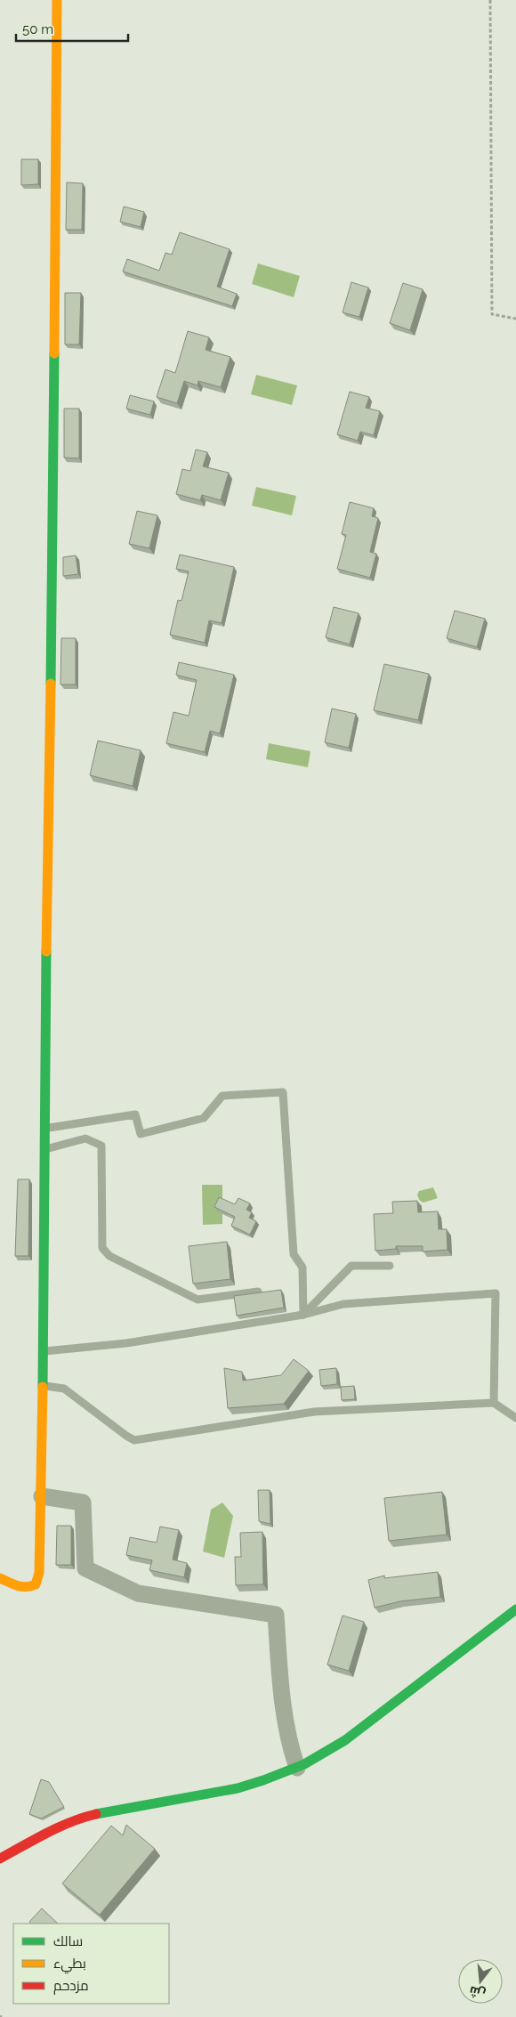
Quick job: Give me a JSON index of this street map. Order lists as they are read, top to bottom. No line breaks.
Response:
{"legend":["سالك","بطيء","مزدحم"],"scale_bar":"50 m","north":"bottom"}
